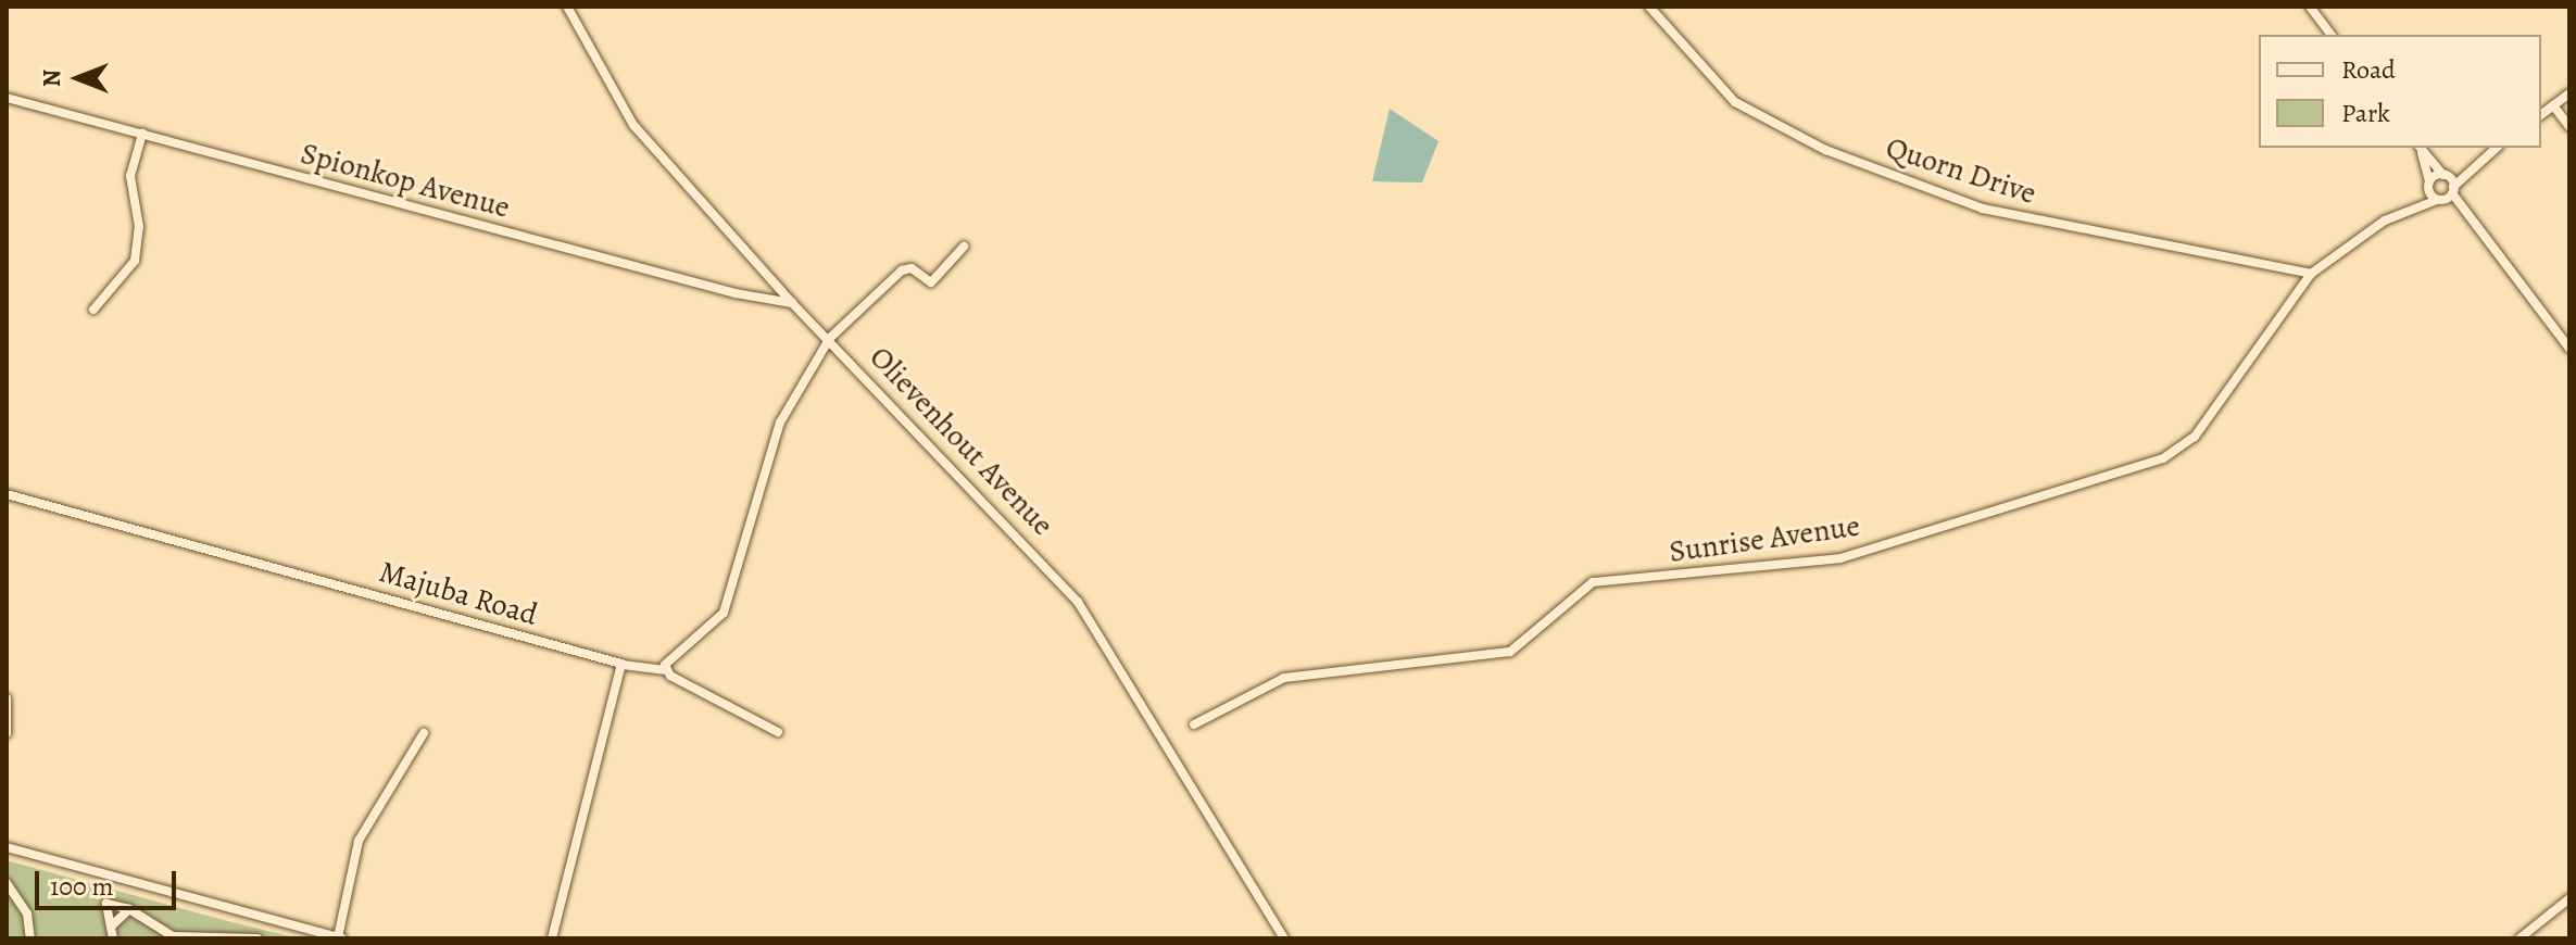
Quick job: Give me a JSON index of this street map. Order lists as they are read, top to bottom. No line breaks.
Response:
{"streets":{"street":["Quorn Drive","Spionkop Avenue","Olievenhout Avenue","Sunrise Avenue","Majuba Road"]},"crossings":[["Quorn Drive","Sunrise Avenue"],["Spionkop Avenue","Olievenhout Avenue"]],"legend":["Road","Park"],"scale_bar":"100 m","north":"left"}
